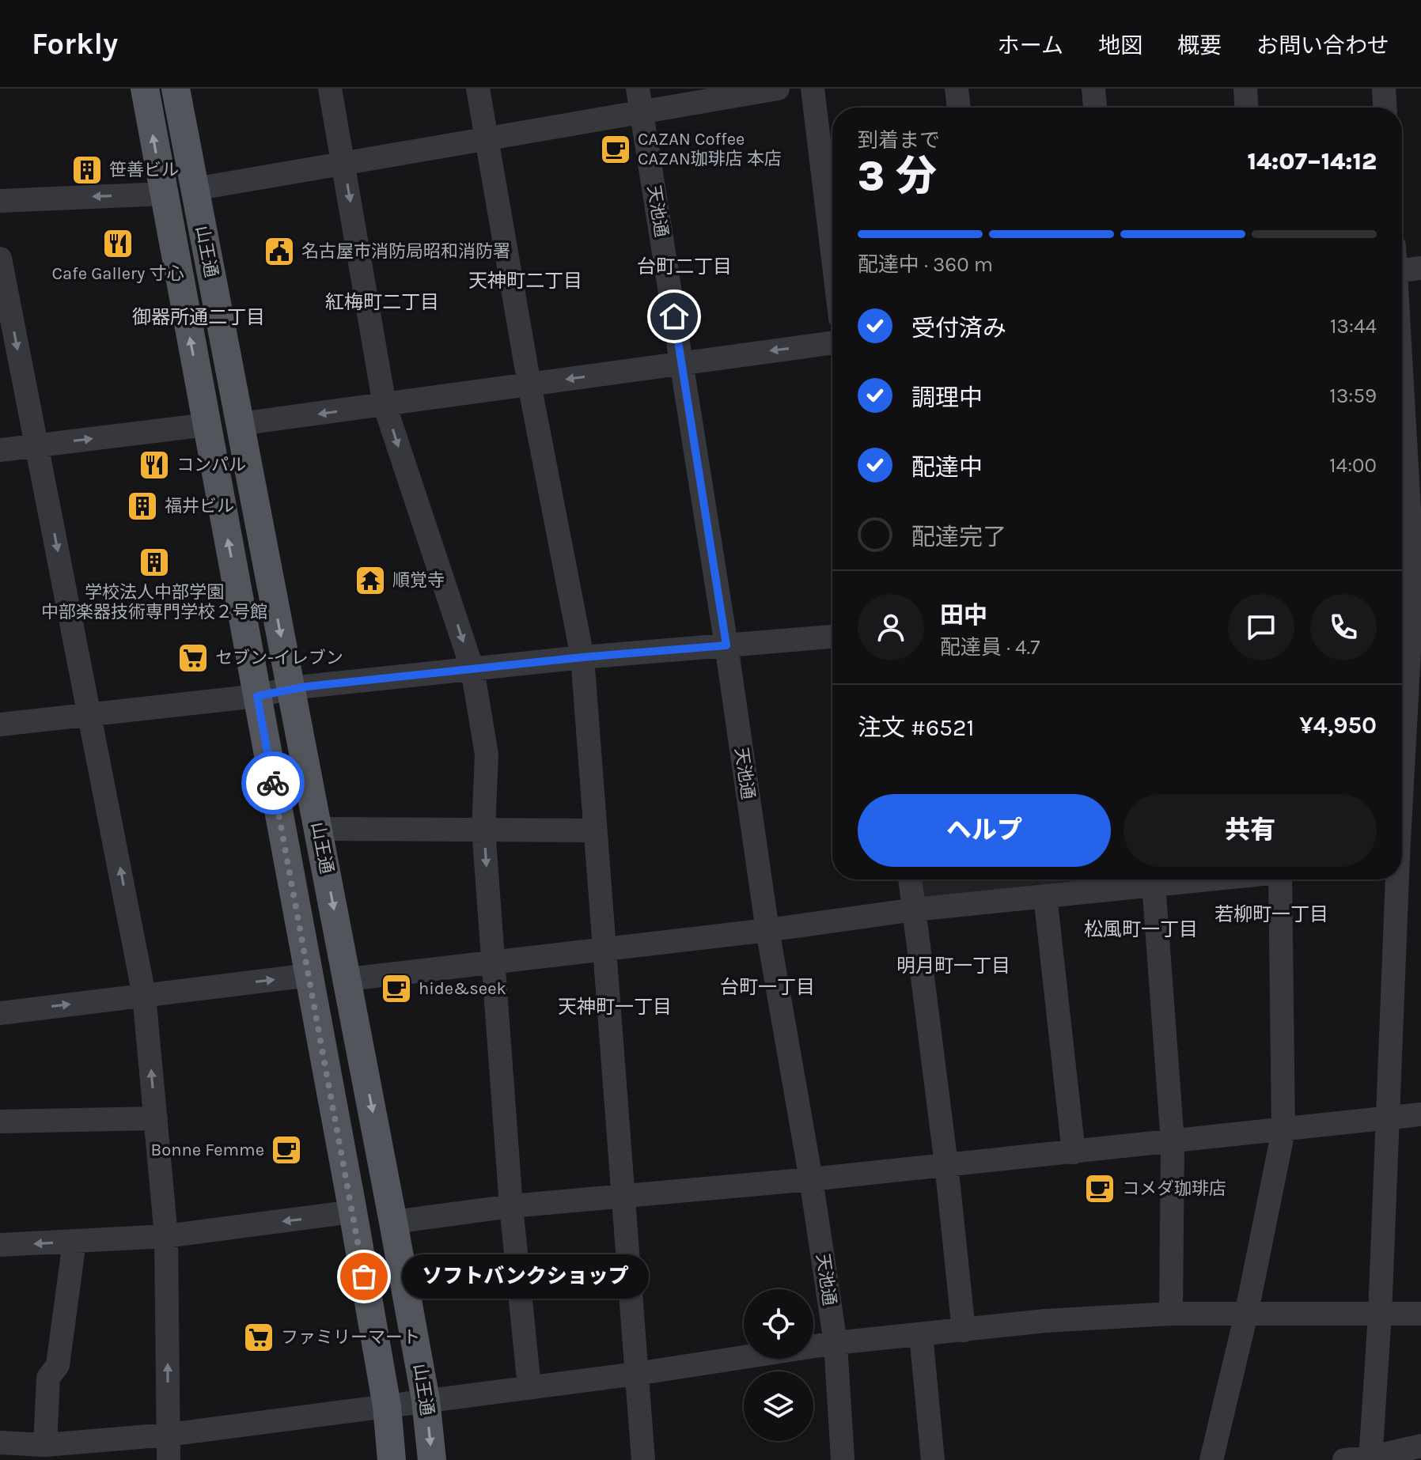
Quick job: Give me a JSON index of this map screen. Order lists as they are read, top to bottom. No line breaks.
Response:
{"streets":{"main road":["山王通"],"street":["天池通"]},"districts":["台町二丁目","天神町二丁目","紅梅町二丁目","御器所通二丁目","若柳町一丁目","松風町一丁目","明月町一丁目","台町一丁目","天神町一丁目"],"places":{"cafe":["CAZAN Coffee CAZAN珈琲店 本店","hide&seek","Bonne Femme","コメダ珈琲店"],"building":["笹善ビル","福井ビル","学校法人中部学園 中部楽器技術専門学校２号館"],"restaurant":["Cafe Gallery 寸心","コンパル"],"public building":["名古屋市消防局昭和消防署"],"temple":["順覚寺"],"supermarket":["セブン-イレブン","ファミリーマート"],"other":["ソフトバンクショップ"]},"page":{"header":"Forkly","nav":["ホーム","地図","概要","お問い合わせ"],"heading":["3 分","到着まで","14:07–14:12"],"panel":["田中","配達員 · 4.7","注文 #6521","¥4,950"],"bar":"配達中 · 360 m","list":[["受付済み","13:44"],["調理中","13:59"],["配達中","14:00"],"配達完了"],"buttons":["ヘルプ","共有"],"bubble":"ソフトバンクショップ"}}
